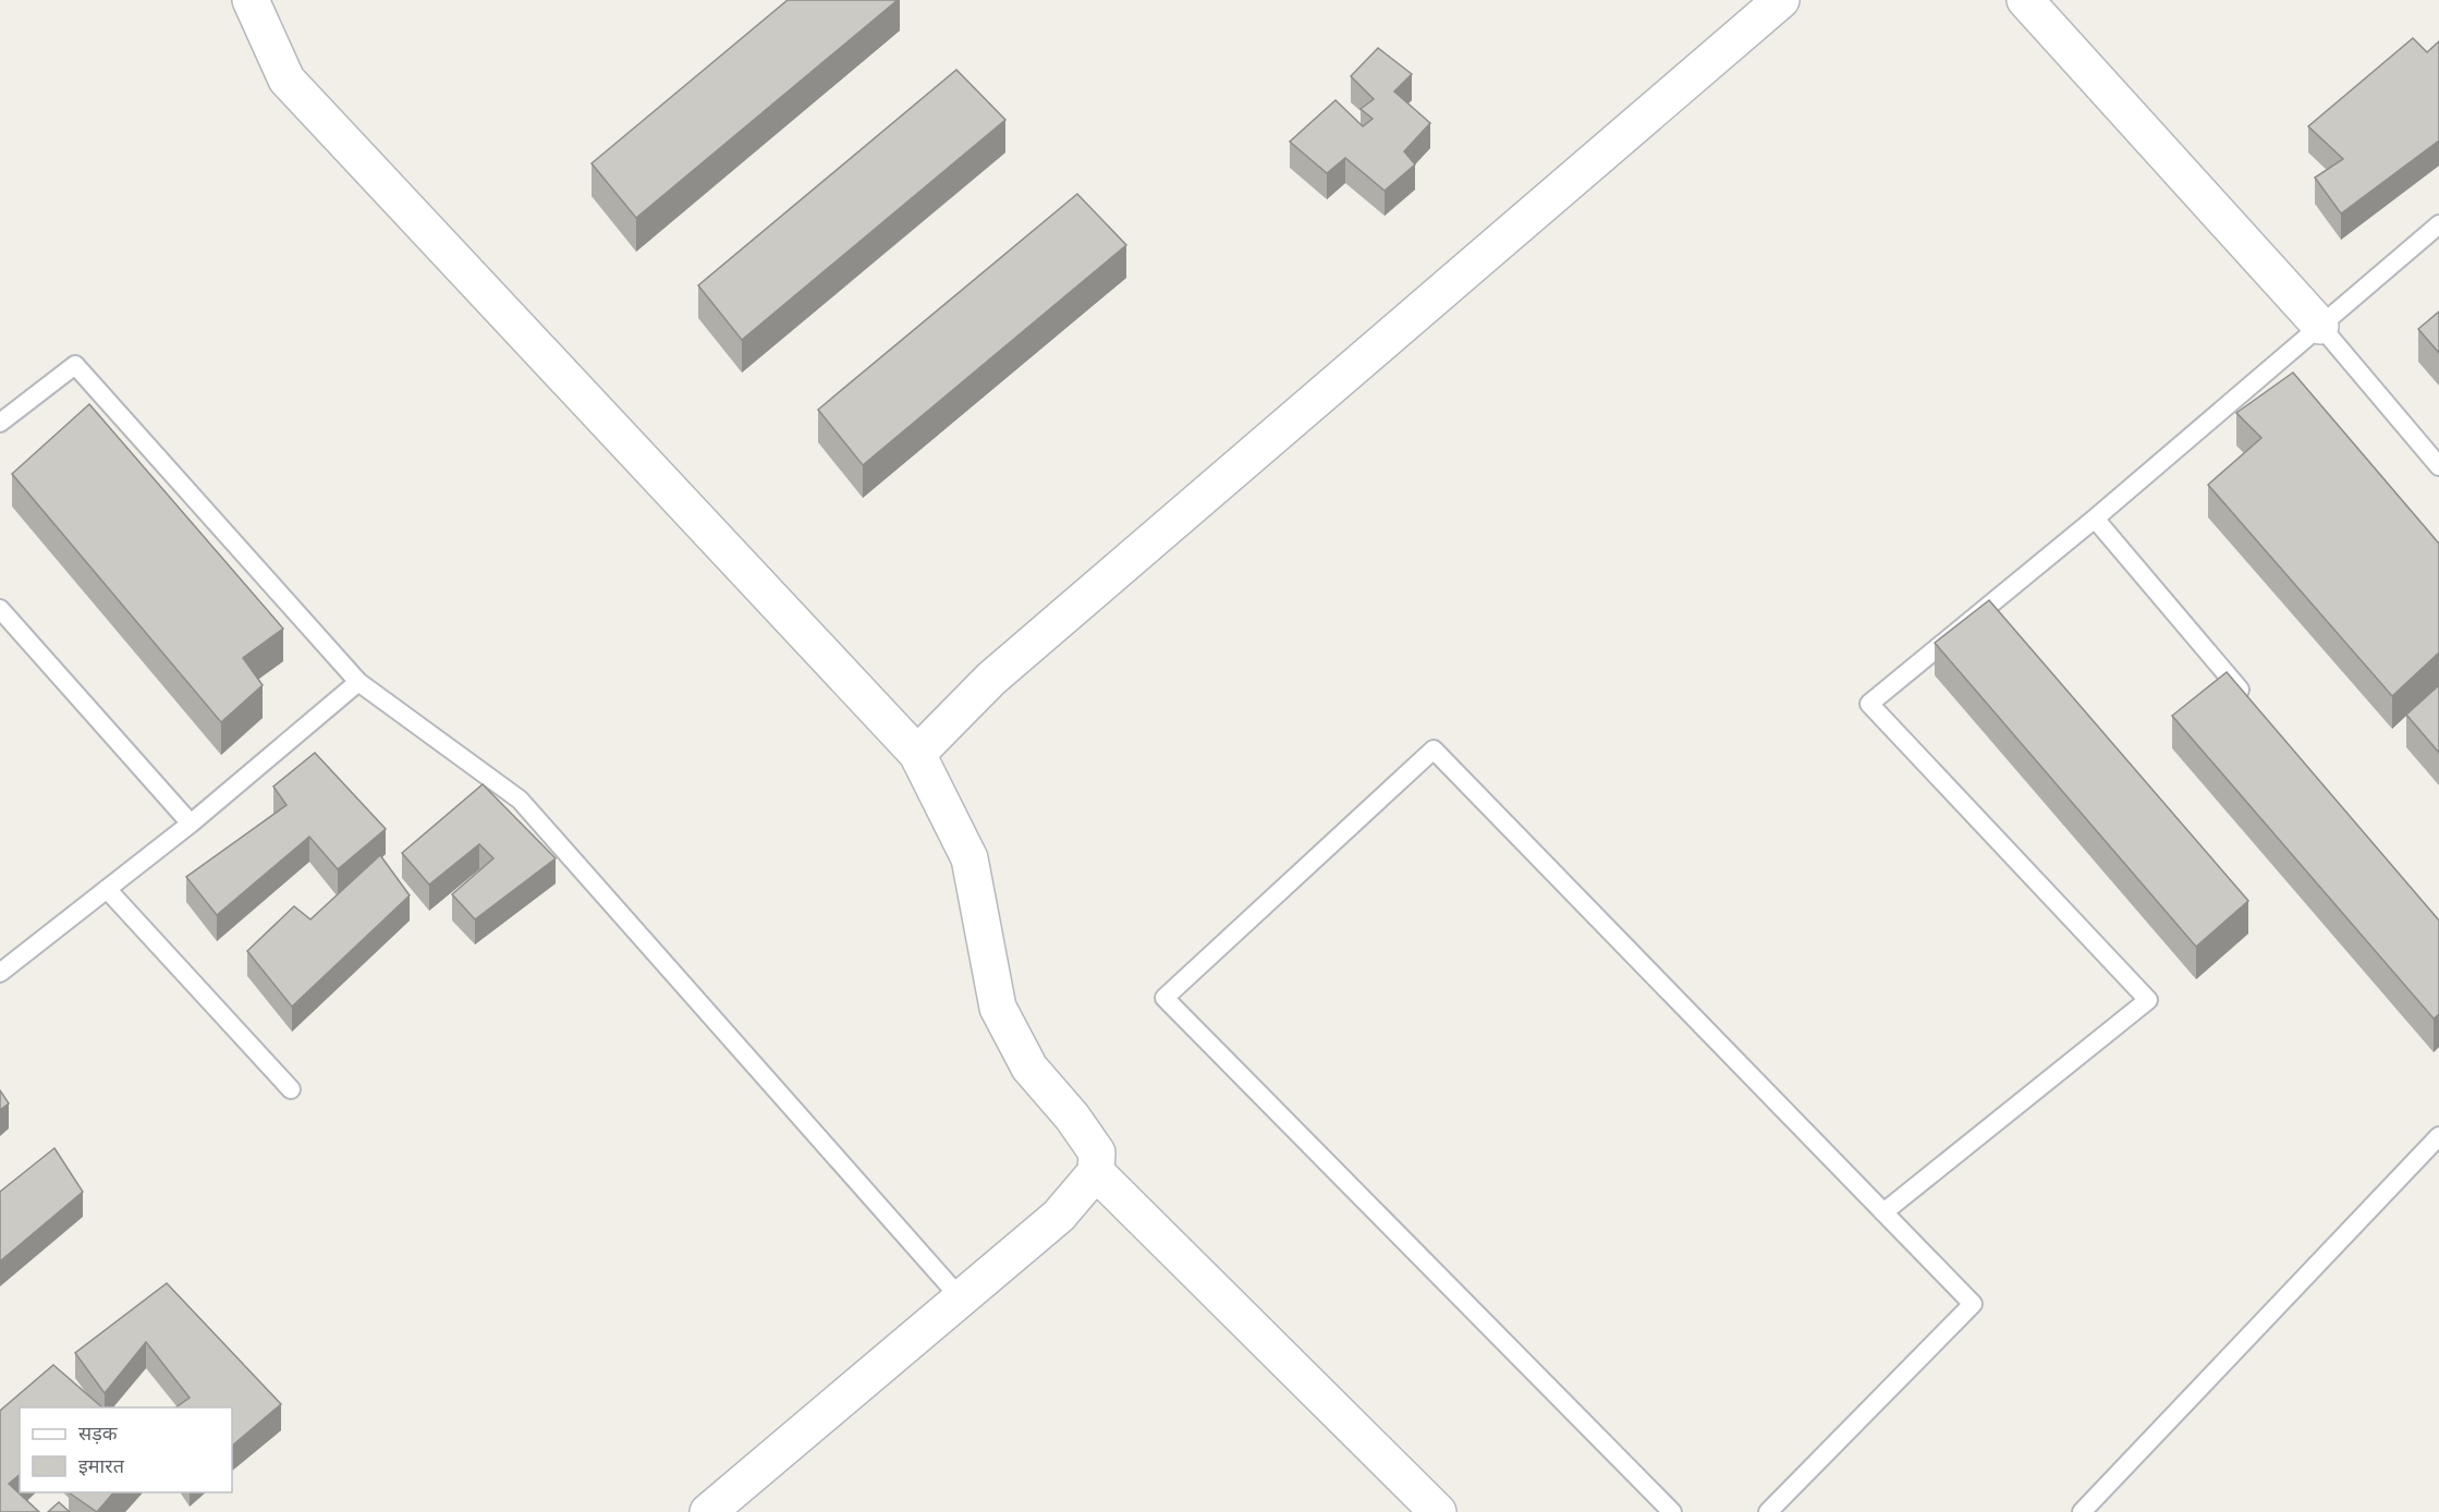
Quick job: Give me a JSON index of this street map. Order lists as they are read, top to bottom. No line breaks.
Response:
{"legend":["सड़क","इमारत"]}
